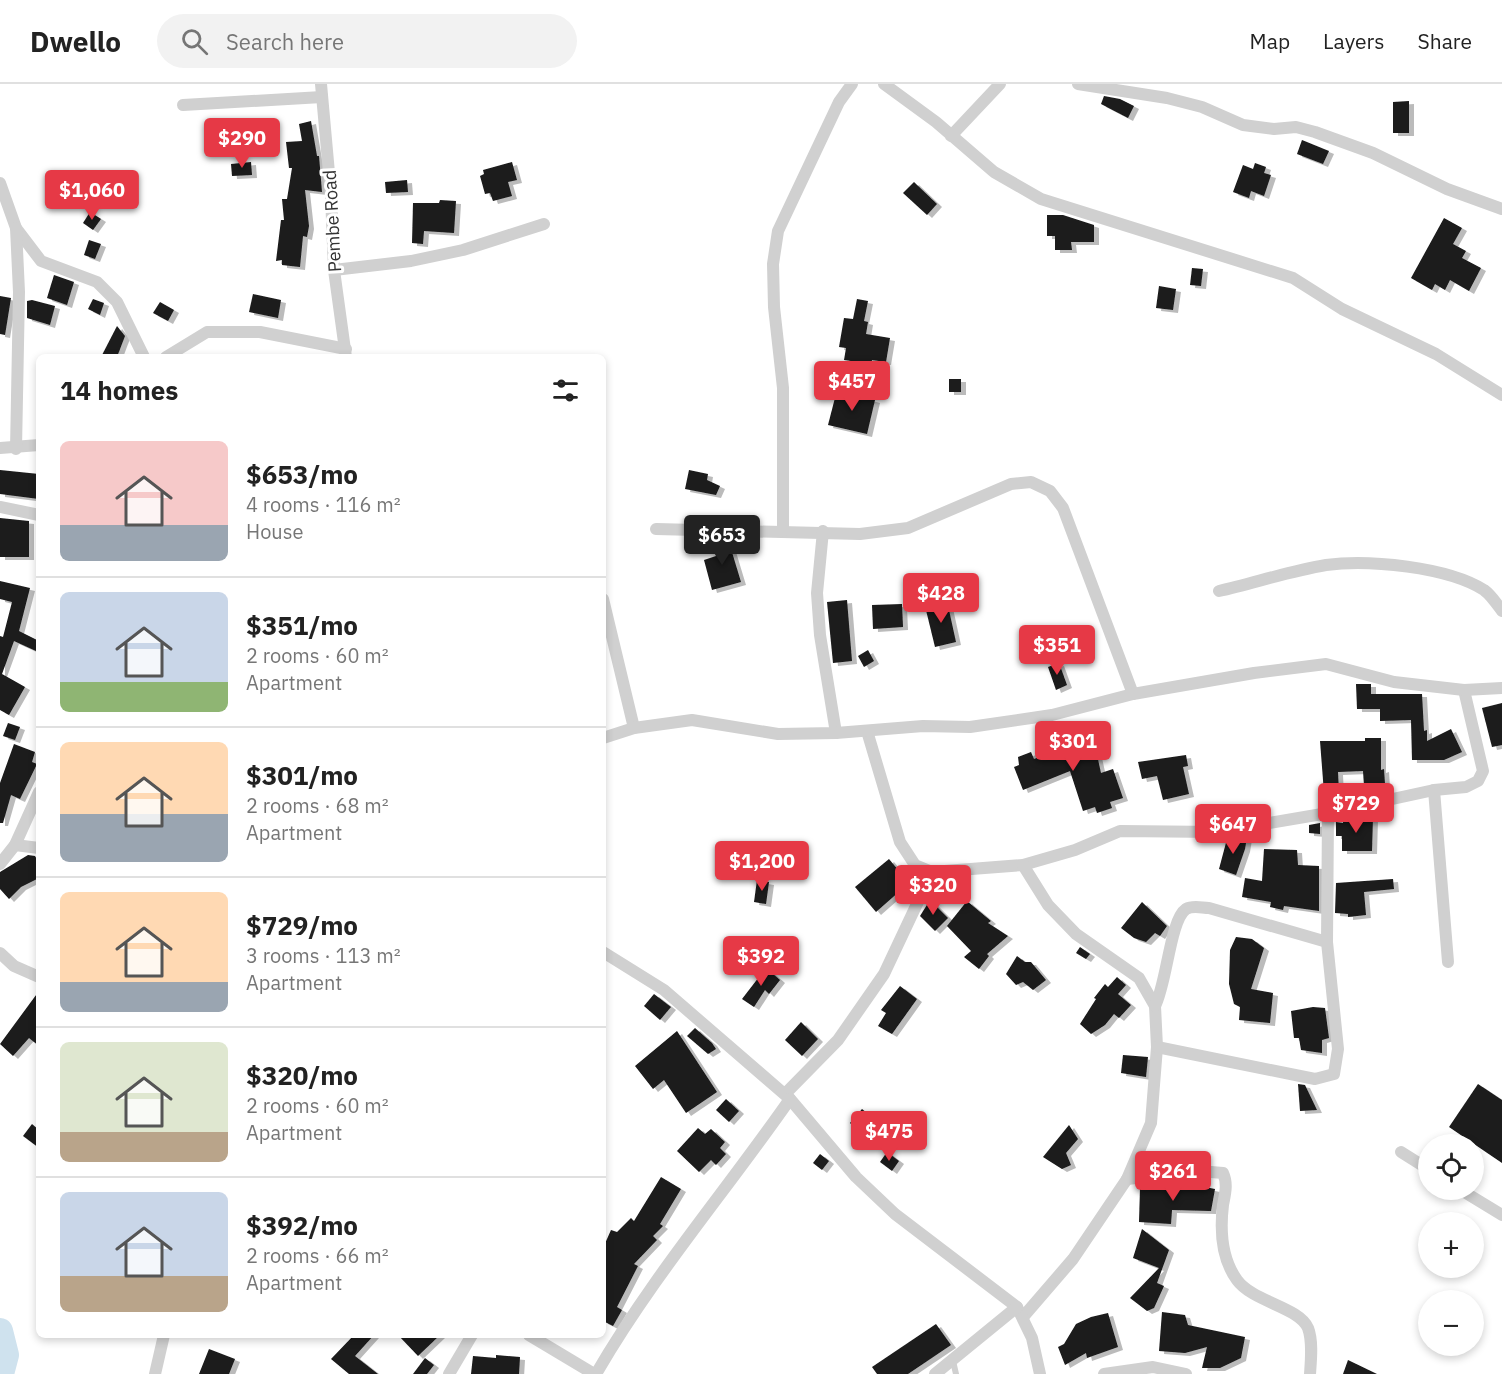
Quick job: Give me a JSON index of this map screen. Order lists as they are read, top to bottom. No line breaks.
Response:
{"streets":{"street":["Pembe Road"]},"page":{"header":"Dwello","search":"Search here","nav":["Map","Layers","Share"],"price":["$290","$1,060","$457","$653","$428","$351","$301","$729","$647","$1,200","$320","$392","$475","$261"],"heading":"14 homes","list":[{"name":"$653/mo","note":"4 rooms · 116 m² · House"},{"name":"$351/mo","note":"2 rooms · 60 m² · Apartment"},{"name":"$301/mo","note":"2 rooms · 68 m² · Apartment"},{"name":"$729/mo","note":"3 rooms · 113 m² · Apartment"},{"name":"$320/mo","note":"2 rooms · 60 m² · Apartment"},{"name":"$392/mo","note":"2 rooms · 66 m² · Apartment"}],"map_buttons":["+","−"]}}
